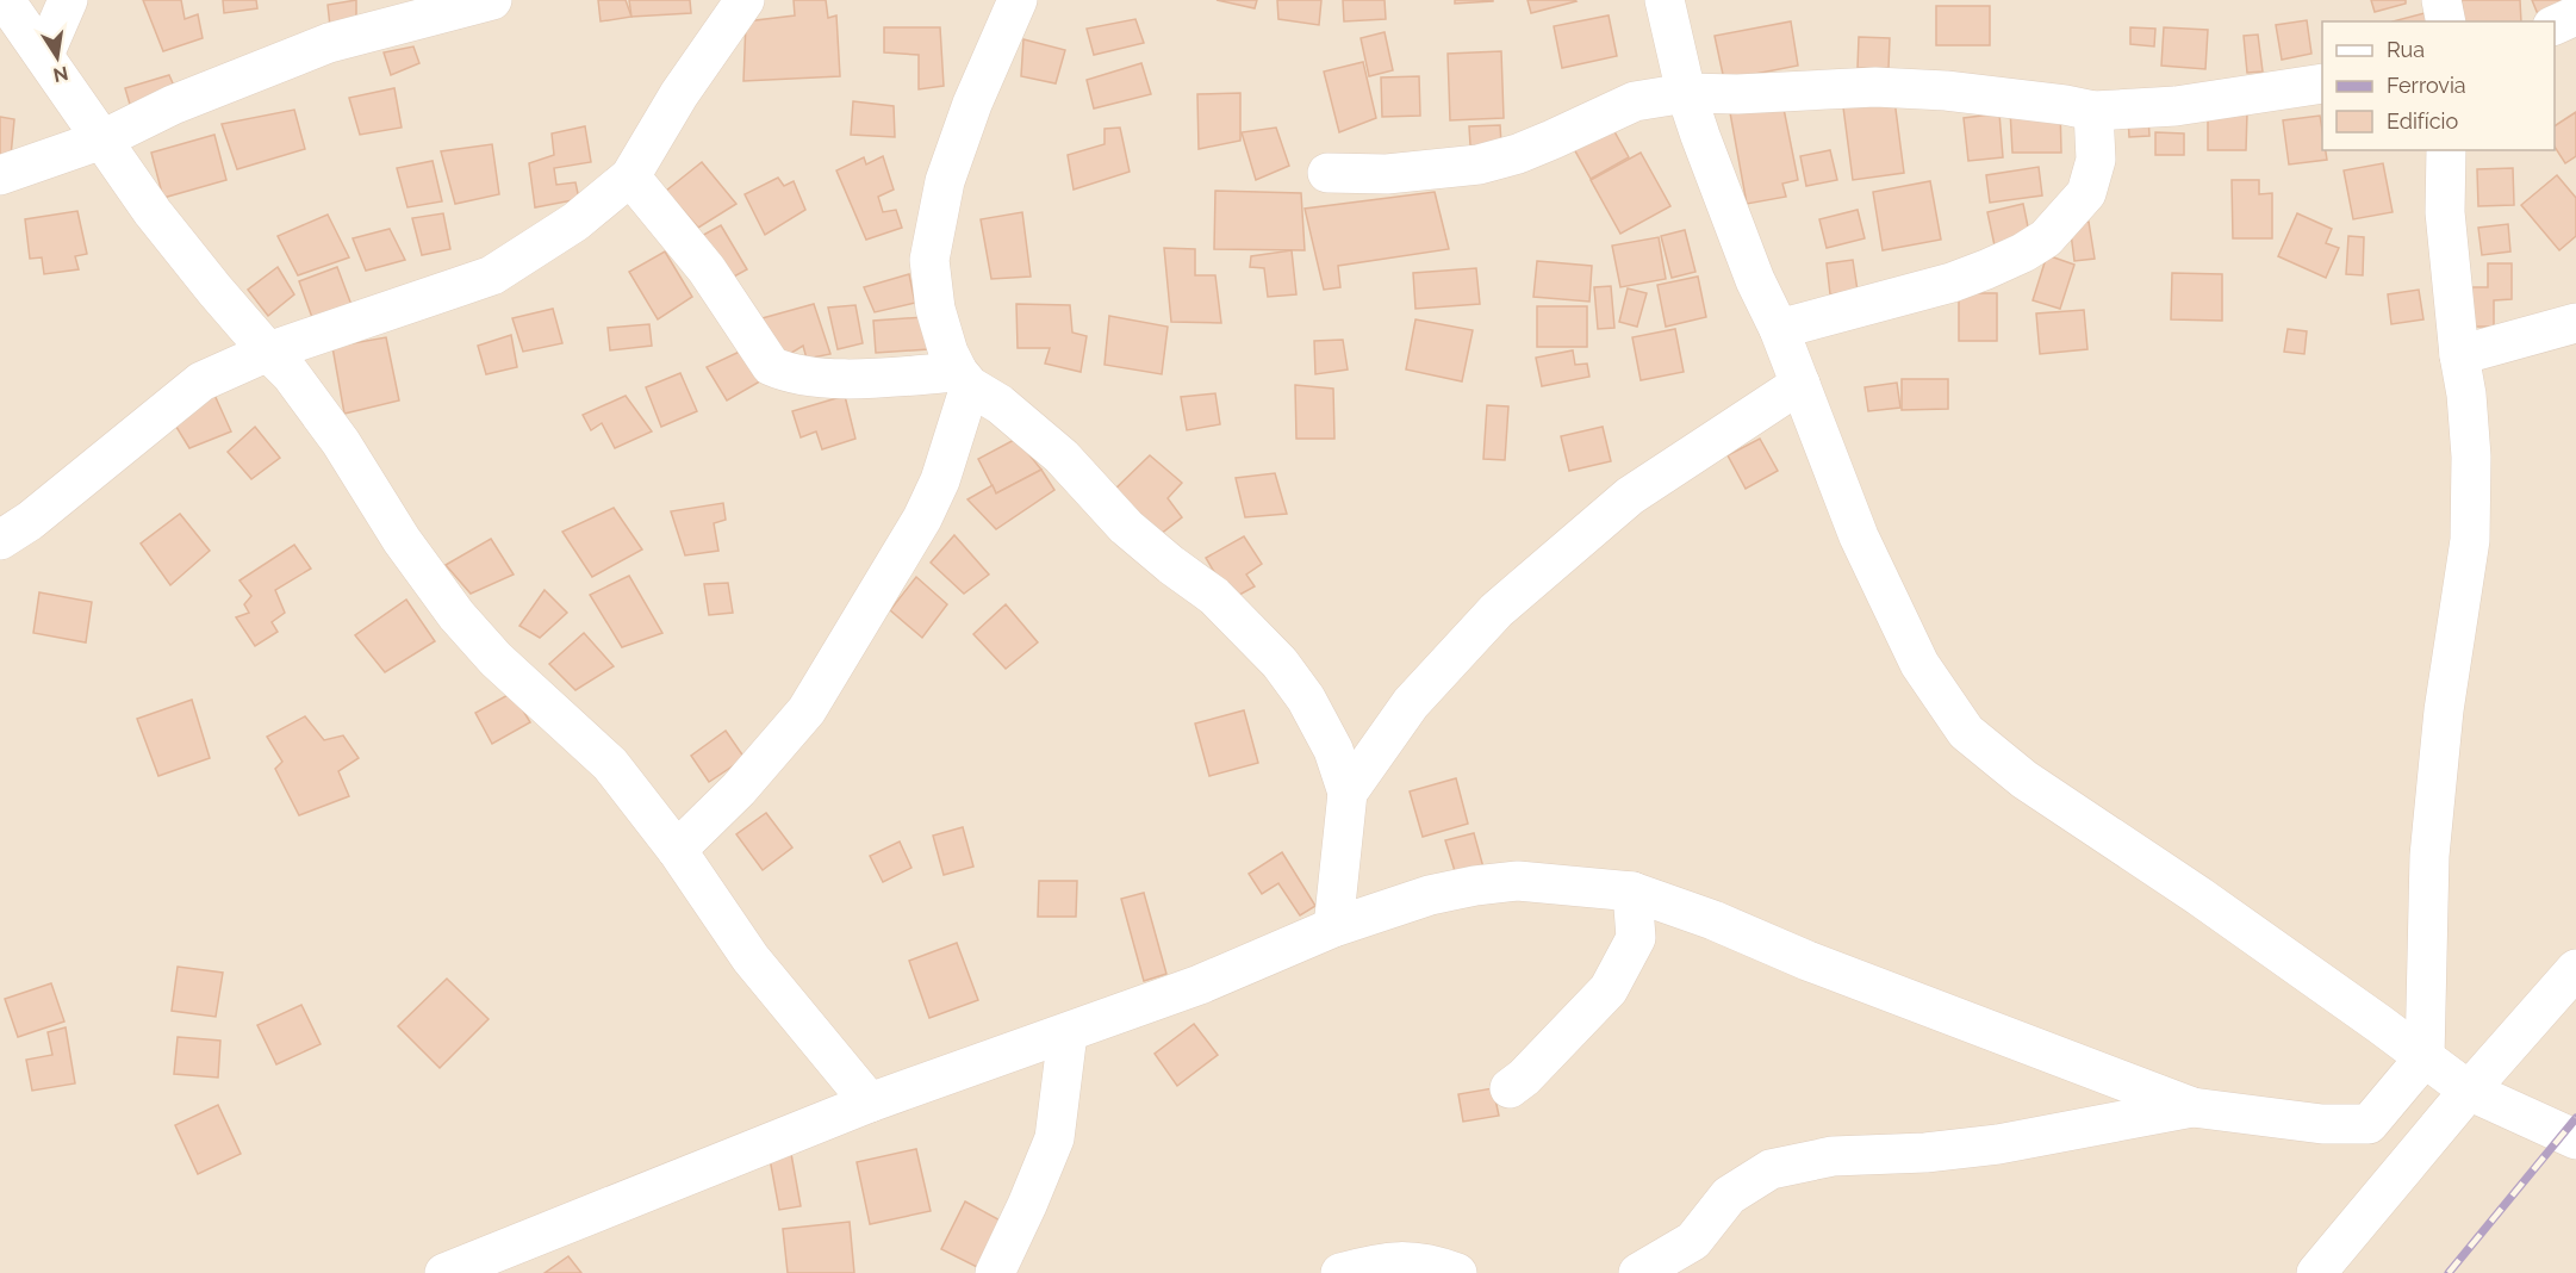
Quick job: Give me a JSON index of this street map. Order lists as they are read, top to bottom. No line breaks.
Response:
{"legend":["Rua","Ferrovia","Edifício"],"north":"bottom"}
